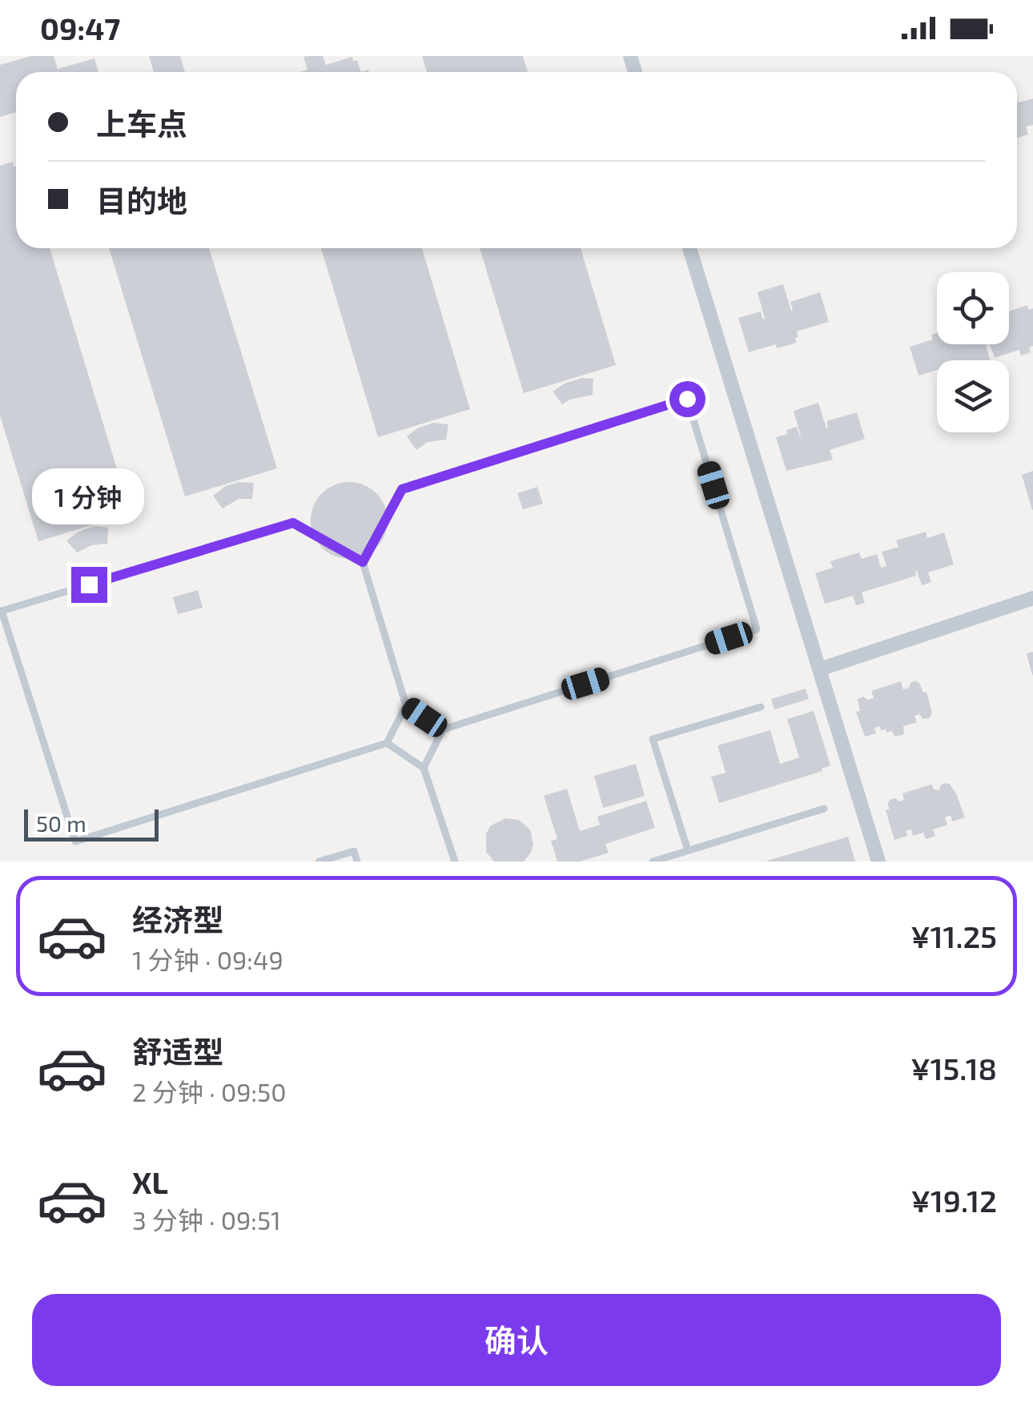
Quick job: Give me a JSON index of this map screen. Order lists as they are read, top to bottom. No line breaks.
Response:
{"scale_bar":"50 m","page":{"status":"09:47","banner":["上车点","目的地"],"bubble":"1 分钟","scale":"50 m","list":[{"name":"经济型","note":"1 分钟 · 09:49","value":"¥11.25"},{"name":"舒适型","note":"2 分钟 · 09:50","value":"¥15.18"},{"name":"XL","note":"3 分钟 · 09:51","value":"¥19.12"}],"buttons":"确认"}}
